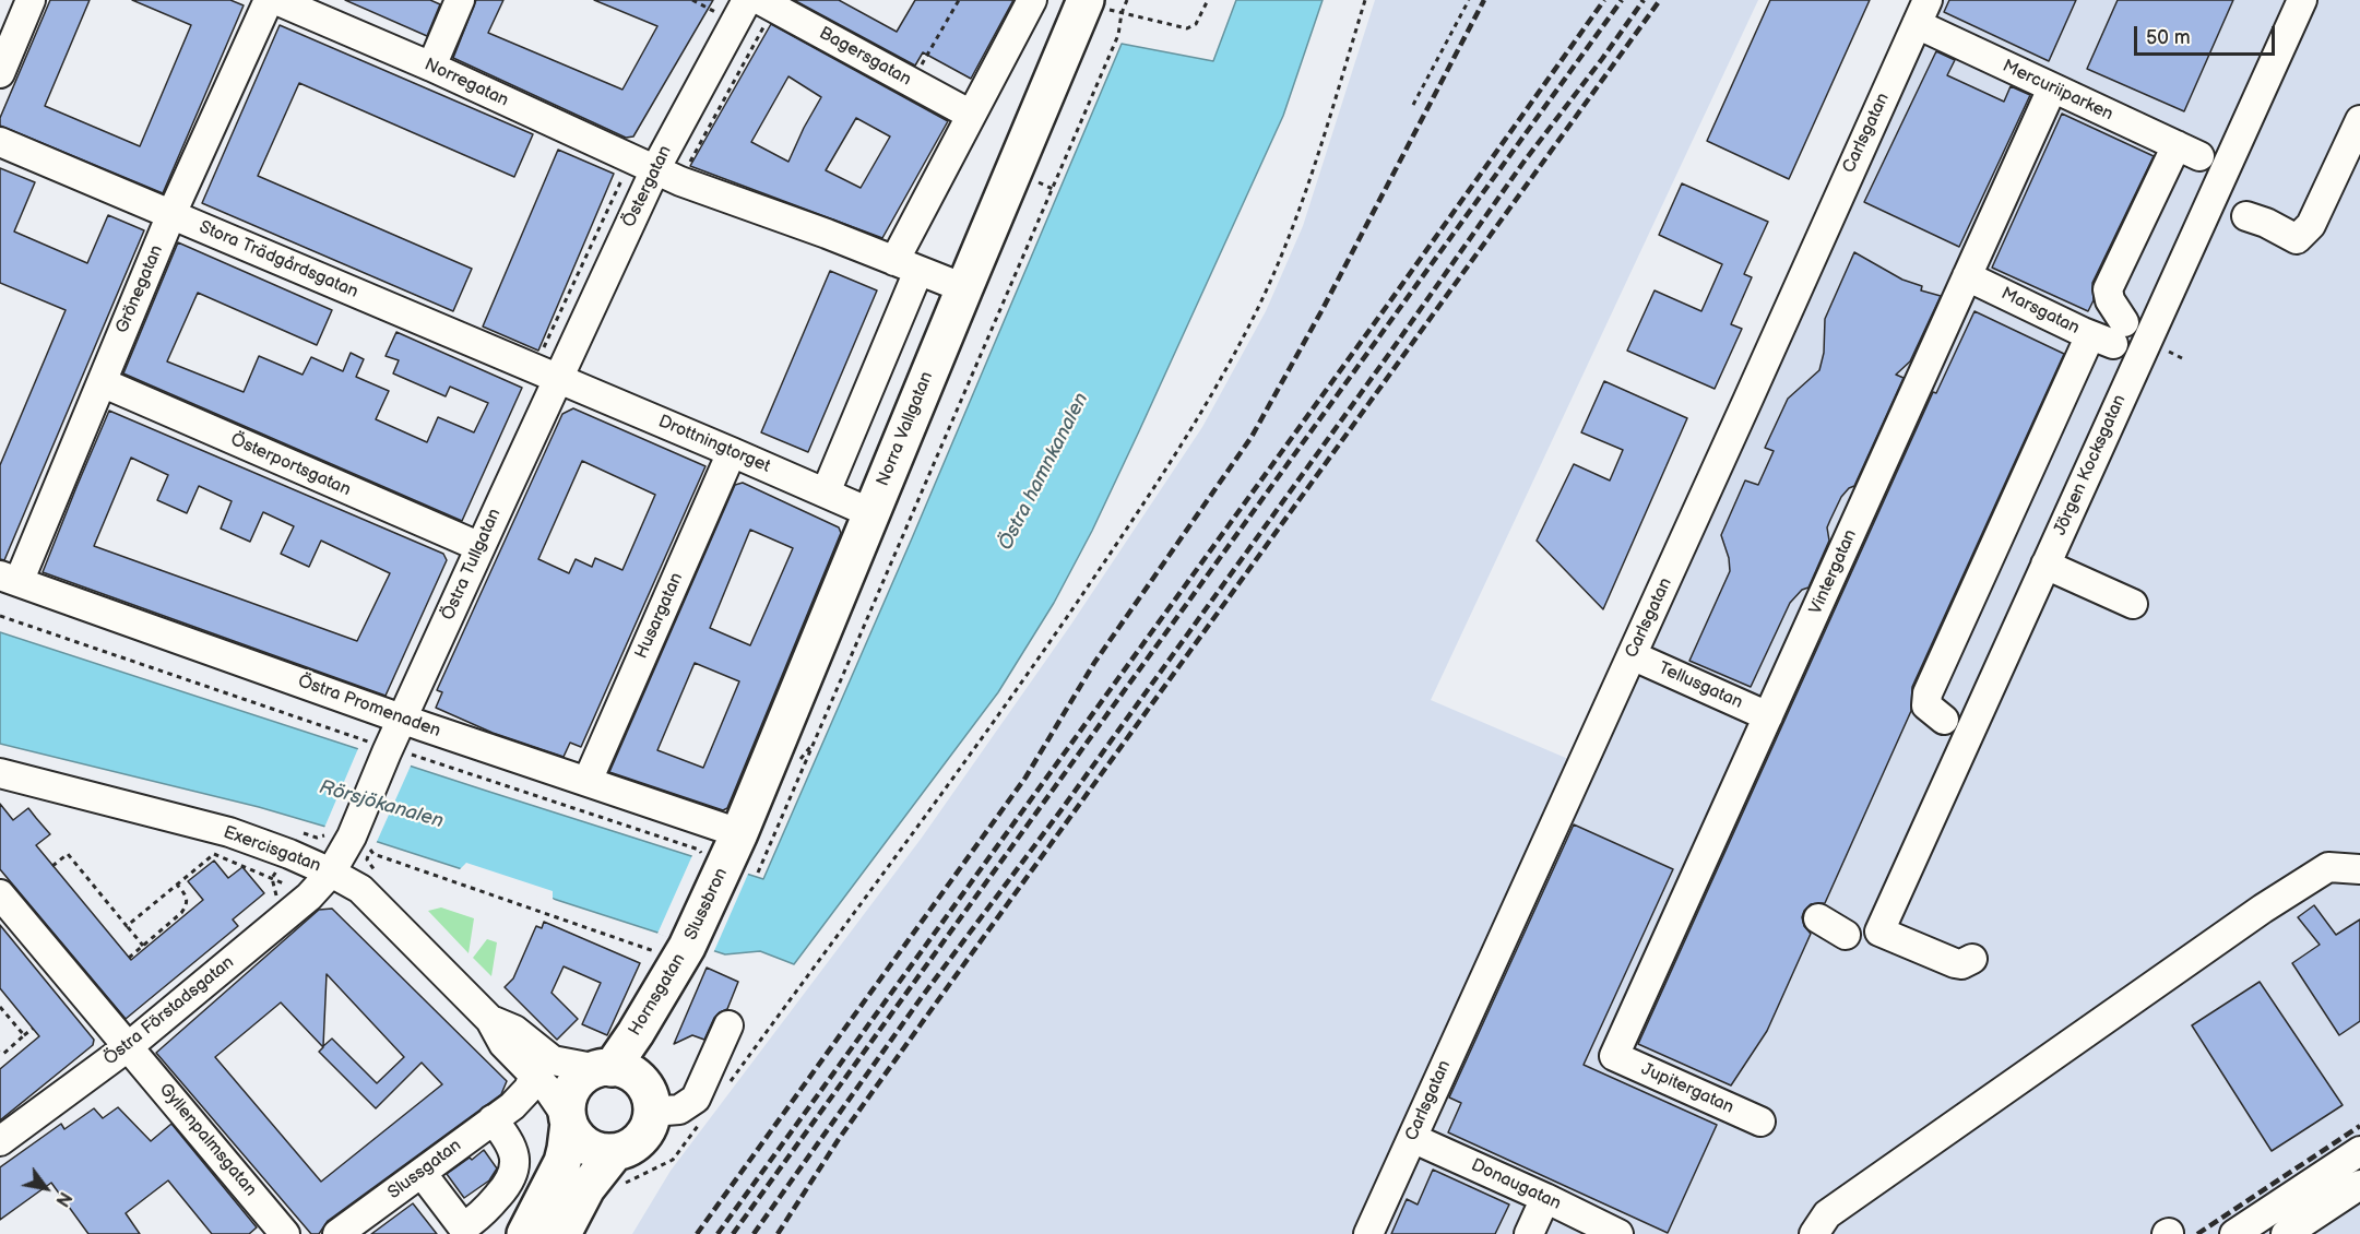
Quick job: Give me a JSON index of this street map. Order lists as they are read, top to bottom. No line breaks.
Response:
{"streets":{"main road":["Norra Vallgatan","Slussbron","Hornsgatan"],"street":["Bagersgatan","Norregatan","Mercuriiparken","Carlsgatan","Östergatan","Stora Trädgårdsgatan","Grönegatan","Marsgatan","Drottningtorget","Österportsgatan","Jörgen Kocksgatan","Östra Tullgatan","Vintergatan","Husargatan","Tellusgatan","Östra Promenaden","Exercisgatan","Östra Förstadsgatan","Jupitergatan","Gyllenpalmsgatan","Slussgatan","Donaugatan"]},"crossings":[["Norregatan","Östergatan"],["Mercuriiparken","Carlsgatan"],["Mercuriiparken","Marsgatan"],["Mercuriiparken","Vintergatan"],["Carlsgatan","Tellusgatan"],["Carlsgatan","Donaugatan"],["Östergatan","Stora Trädgårdsgatan"],["Östergatan","Drottningtorget"],["Östergatan","Östra Tullgatan"],["Stora Trädgårdsgatan","Grönegatan"],["Stora Trädgårdsgatan","Drottningtorget"],["Stora Trädgårdsgatan","Östra Tullgatan"],["Grönegatan","Österportsgatan"],["Grönegatan","Östra Promenaden"],["Marsgatan","Vintergatan"],["Norra Vallgatan","Drottningtorget"],["Norra Vallgatan","Östra Promenaden"],["Norra Vallgatan","Slussbron"],["Drottningtorget","Östra Tullgatan"],["Drottningtorget","Husargatan"],["Österportsgatan","Östra Tullgatan"],["Östra Tullgatan","Östra Promenaden"],["Vintergatan","Tellusgatan"],["Vintergatan","Jupitergatan"],["Husargatan","Östra Promenaden"],["Östra Promenaden","Slussbron"],["Exercisgatan","Hornsgatan"],["Exercisgatan","Östra Förstadsgatan"],["Exercisgatan","Slussgatan"],["Slussbron","Hornsgatan"],["Östra Förstadsgatan","Gyllenpalmsgatan"]],"water":["Östra hamnkanalen","Rörsjökanalen"],"scale_bar":"50 m","north":"bottom right"}
